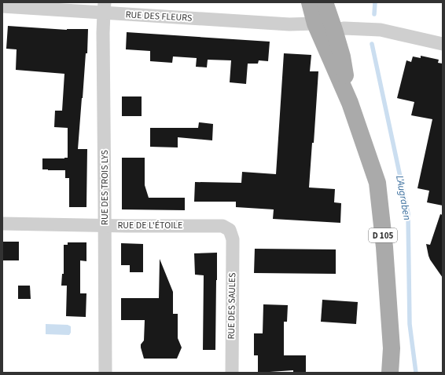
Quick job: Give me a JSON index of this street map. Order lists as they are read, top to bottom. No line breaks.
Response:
{"streets":{"main road":["D 105"],"street":["RUE DES FLEURS","RUE DES TROIS LYS","RUE DE L'ÉTOILE","RUE DES SAULES"]},"crossings":[["RUE DES FLEURS","RUE DES TROIS LYS"],["RUE DES FLEURS","D 105"],["RUE DES TROIS LYS","RUE DE L'ÉTOILE"],["RUE DE L'ÉTOILE","RUE DES SAULES"]],"water":["L'Augraben"]}
